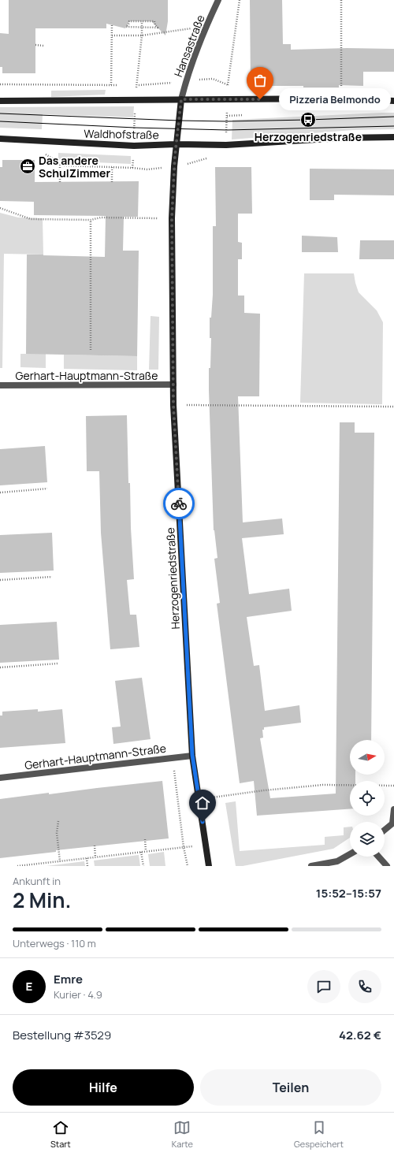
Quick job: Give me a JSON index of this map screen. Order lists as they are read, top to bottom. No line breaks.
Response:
{"streets":{"street":["Hansastraße","Waldhofstraße","Gerhart-Hauptmann-Straße","Herzogenriedstraße"]},"crossings":[["Hansastraße","Herzogenriedstraße"],["Waldhofstraße","Herzogenriedstraße"],["Gerhart-Hauptmann-Straße","Herzogenriedstraße"]],"places":{"other":["Pizzeria Belmondo"],"bus stop":["Herzogenriedstraße"],"office":["Das andere SchulZimmer"]},"north":"right","page":{"bubble":"Pizzeria Belmondo","heading":["2 Min.","Ankunft in","15:52–15:57"],"panel":["Emre","Kurier · 4.9","Bestellung #3529","42.62 €"],"bar":"Unterwegs · 110 m","round":"E","buttons":["Hilfe","Teilen"],"tabs":["Start","Karte","Gespeichert"]}}
